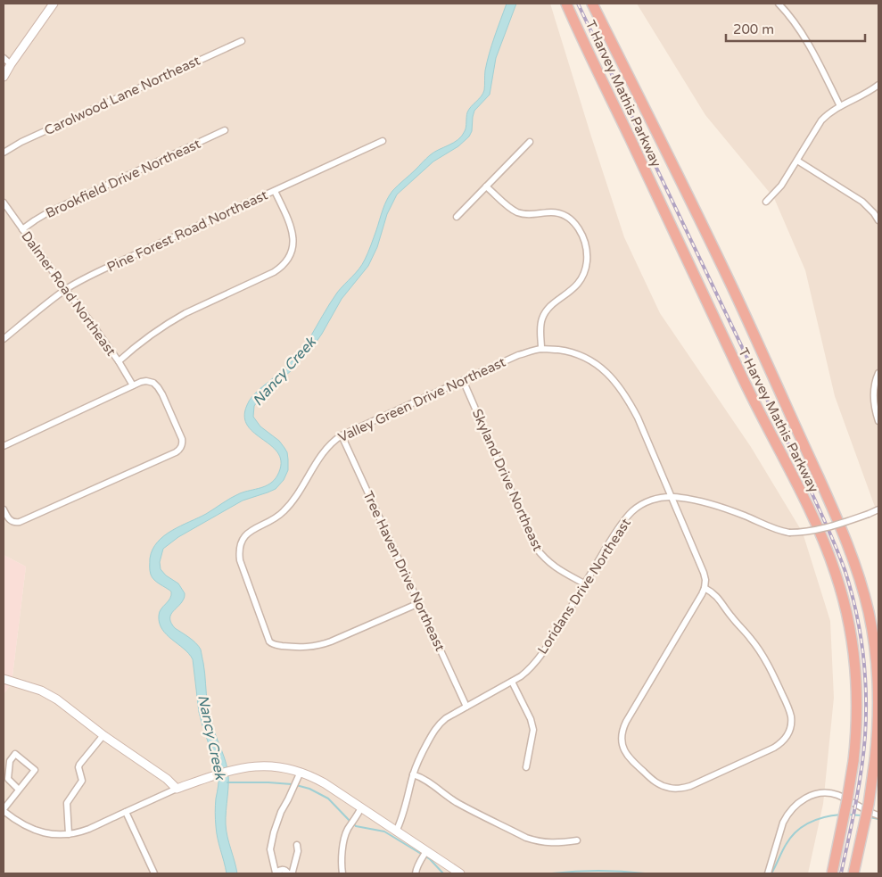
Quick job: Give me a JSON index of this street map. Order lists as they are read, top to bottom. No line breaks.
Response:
{"streets":{"highway":["T Harvey Mathis Parkway"],"street":["Carolwood Lane Northeast","Brookfield Drive Northeast","Pine Forest Road Northeast","Dalmer Road Northeast","Valley Green Drive Northeast","Skyland Drive Northeast","Tree Haven Drive Northeast","Loridans Drive Northeast"]},"crossings":[["Brookfield Drive Northeast","Dalmer Road Northeast"],["Pine Forest Road Northeast","Dalmer Road Northeast"],["Valley Green Drive Northeast","Skyland Drive Northeast"],["Valley Green Drive Northeast","Tree Haven Drive Northeast"],["Valley Green Drive Northeast","Loridans Drive Northeast"],["Skyland Drive Northeast","Loridans Drive Northeast"],["Tree Haven Drive Northeast","Loridans Drive Northeast"]],"water":["Nancy Creek"],"scale_bar":"200 m"}
